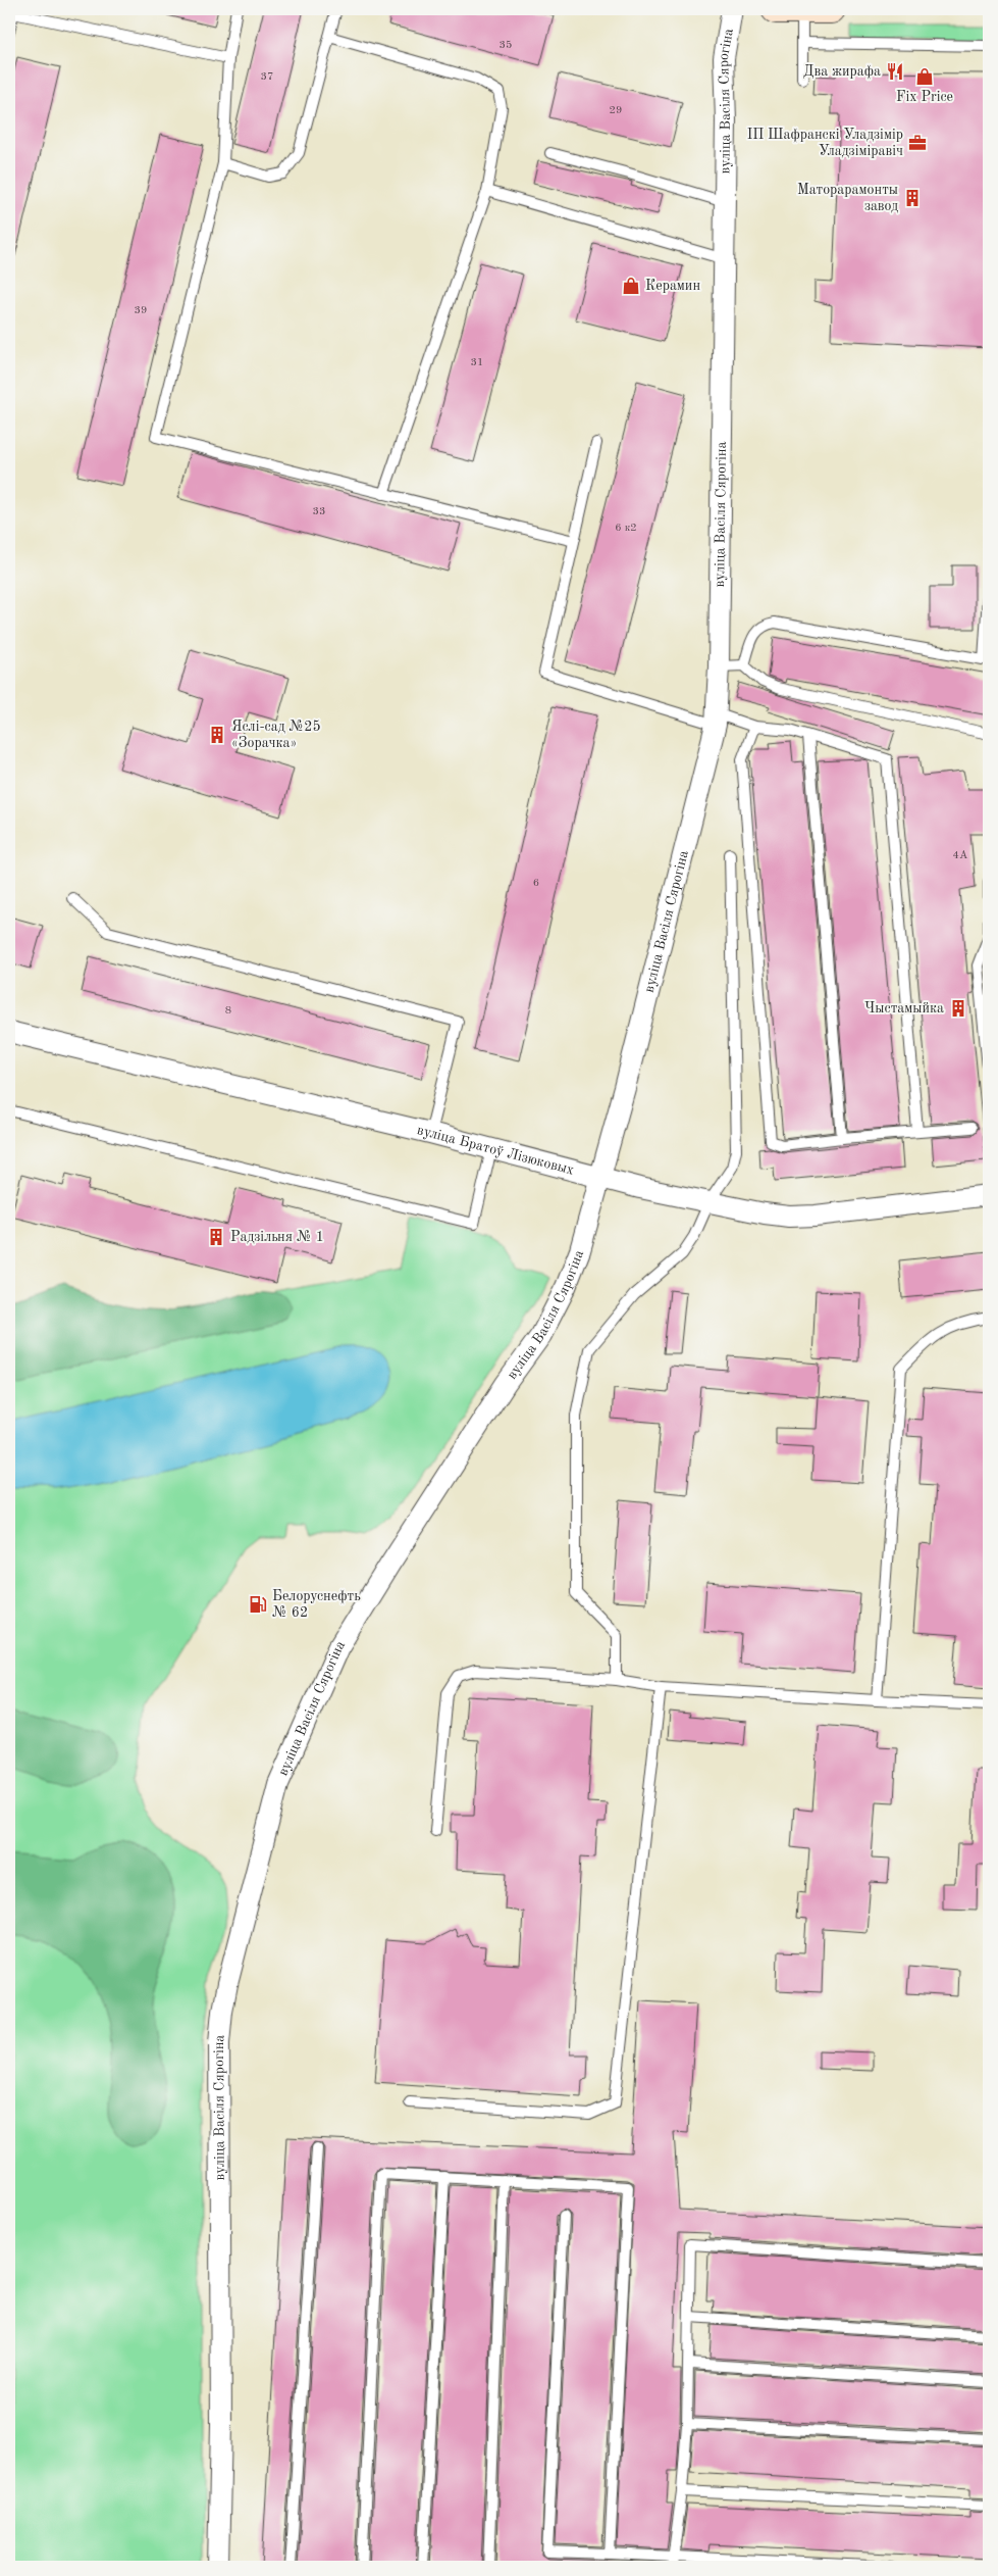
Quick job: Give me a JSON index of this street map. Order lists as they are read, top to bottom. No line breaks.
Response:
{"streets":{"street":["вуліца Васіля Сярогіна","вуліца Братоў Лізюковых"]},"crossings":[["вуліца Васіля Сярогіна","вуліца Братоў Лізюковых"]],"places":{"restaurant":["Два жирафа"],"shop":["Fix Price","Керамин"],"office":["ІП Шафранскі Уладзімір Уладзіміравіч"],"building":["Маторарамонты завод","Яслі-сад №25 «Зорачка»","Чыстамыйка","Радзільня № 1"],"fuel station":["Белоруснефть № 62"]},"house_numbers":["35","37","29","39","31","33","6 к2","4А","6","8"]}
